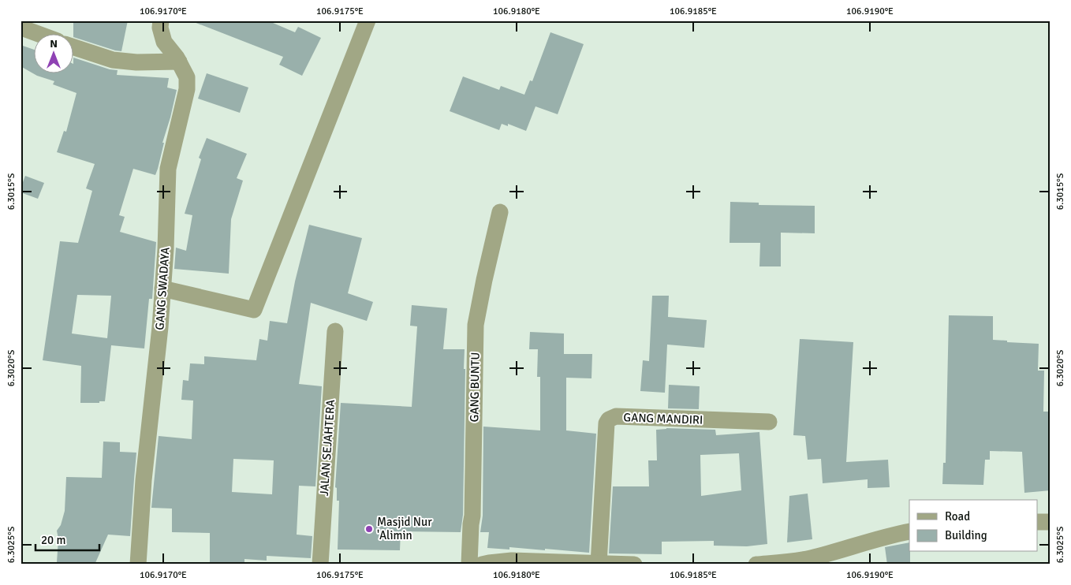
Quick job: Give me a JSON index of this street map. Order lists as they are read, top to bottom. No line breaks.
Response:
{"streets":{"street":["GANG SWADAYA","GANG BUNTU","GANG MANDIRI","JALAN SEJAHTERA"]},"places":["Masjid Nur 'Alimin"],"legend":["Road","Building"],"scale_bar":"20 m","north":"top","coordinates":["106.9170°E","106.9175°E","106.9180°E","106.9185°E","106.9190°E","6.3015°S","6.3020°S","6.3025°S"]}
